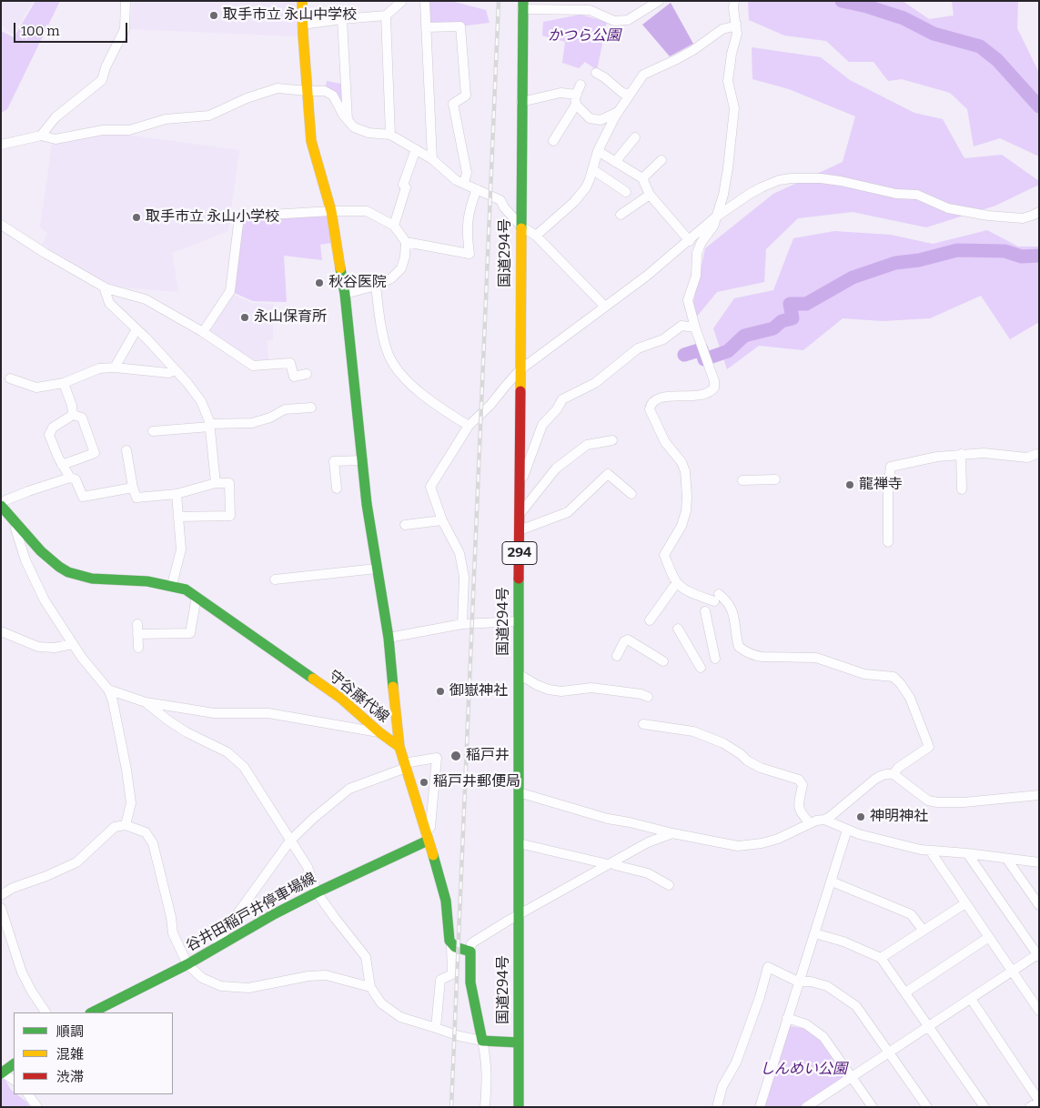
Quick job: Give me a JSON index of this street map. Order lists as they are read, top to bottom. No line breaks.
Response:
{"streets":{"main road":["国道294号","294","守谷藤代線","谷井田稲戸井停車場線"]},"parks":["かつら公園","しんめい公園"],"places":["取手市立 永山中学校","取手市立 永山小学校","秋谷医院","永山保育所","龍禅寺","御嶽神社","稲戸井","稲戸井郵便局","神明神社"],"legend":["順調","混雑","渋滞"],"scale_bar":"100 m"}
